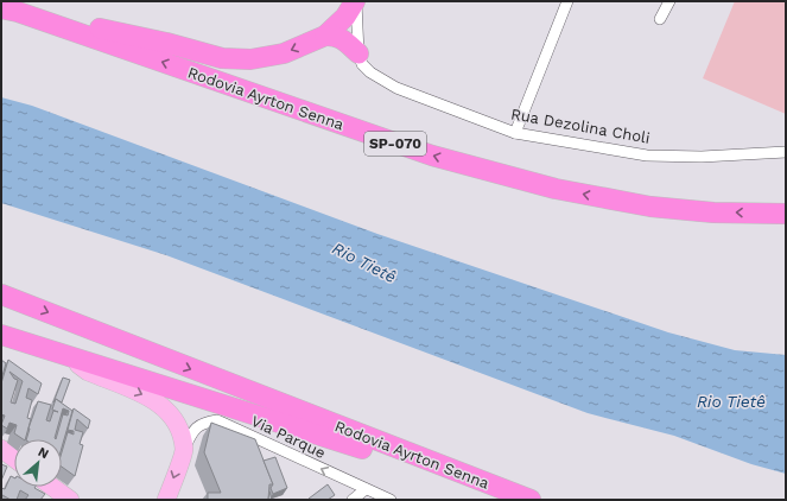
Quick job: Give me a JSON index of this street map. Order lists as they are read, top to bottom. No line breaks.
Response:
{"streets":{"highway":["Rodovia Ayrton Senna","SP-070"],"street":["Rua Dezolina Choli","Via Parque"]},"one_way":["Via Parque"],"water":["Rio Tietê"],"north":"top right"}
